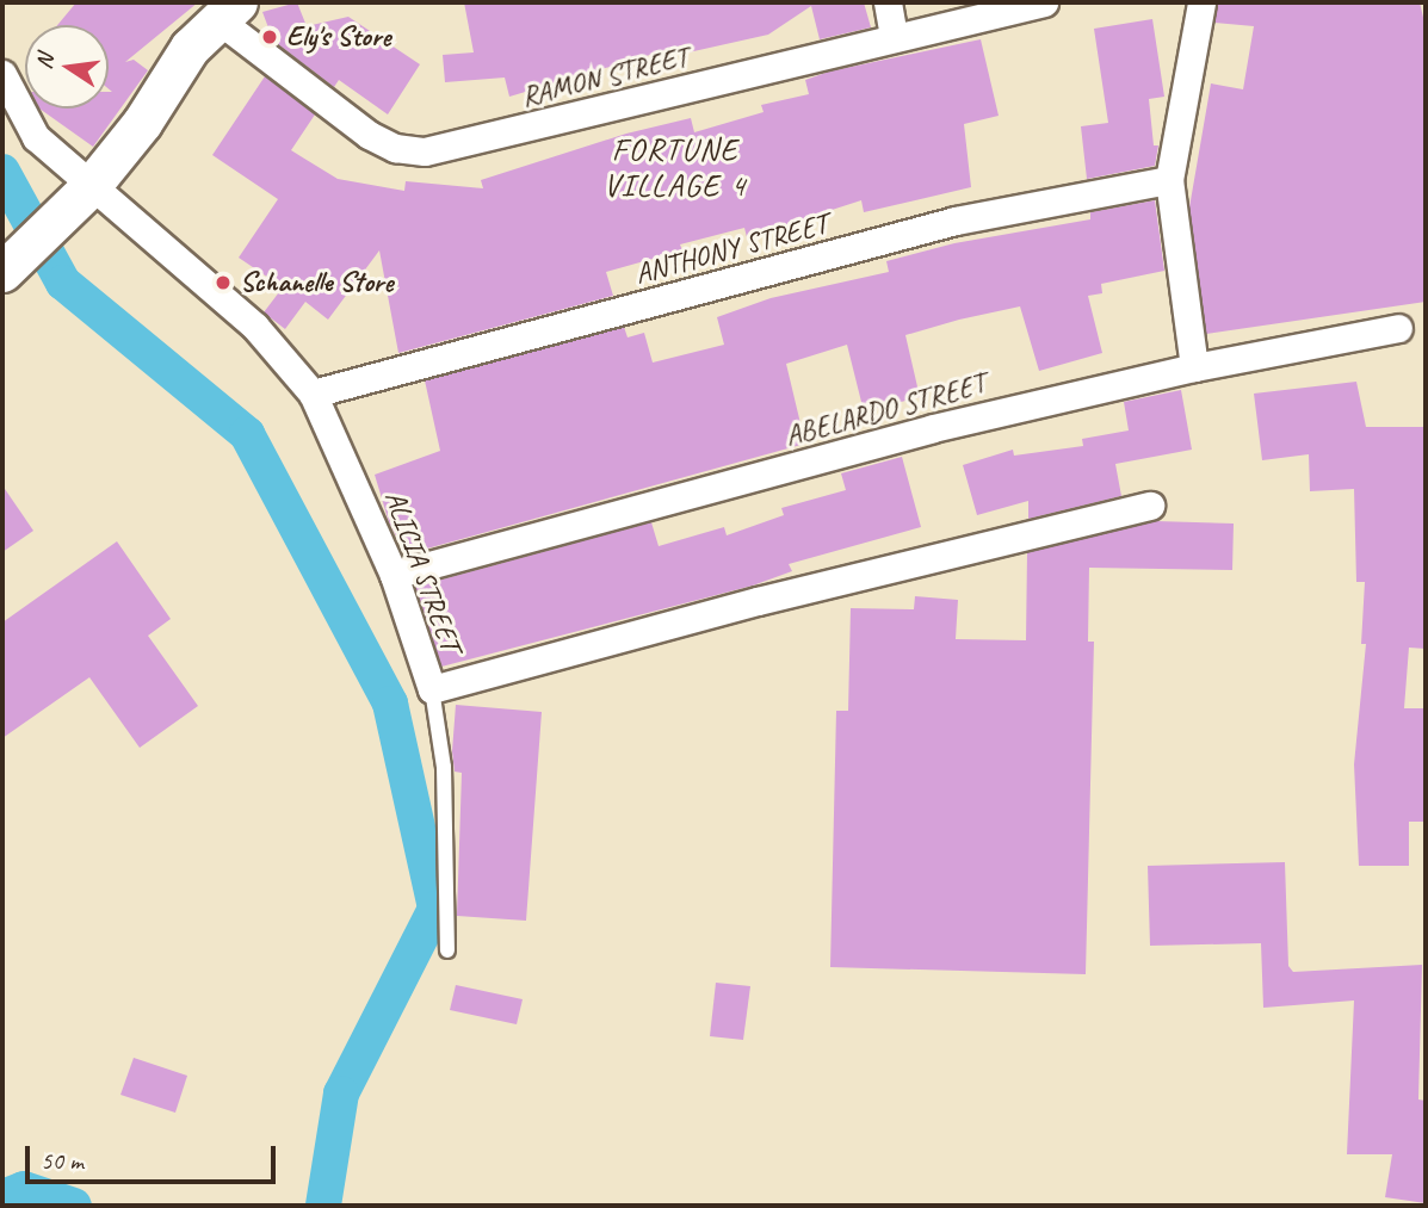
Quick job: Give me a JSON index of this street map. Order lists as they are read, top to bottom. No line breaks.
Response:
{"streets":{"street":["RAMON STREET","ANTHONY STREET","ABELARDO STREET","ALICIA STREET"]},"crossings":[["ANTHONY STREET","ALICIA STREET"],["ABELARDO STREET","ALICIA STREET"]],"districts":["FORTUNE VILLAGE 4"],"places":["Ely's Store","Schanelle Store"],"scale_bar":"50 m","north":"left"}
